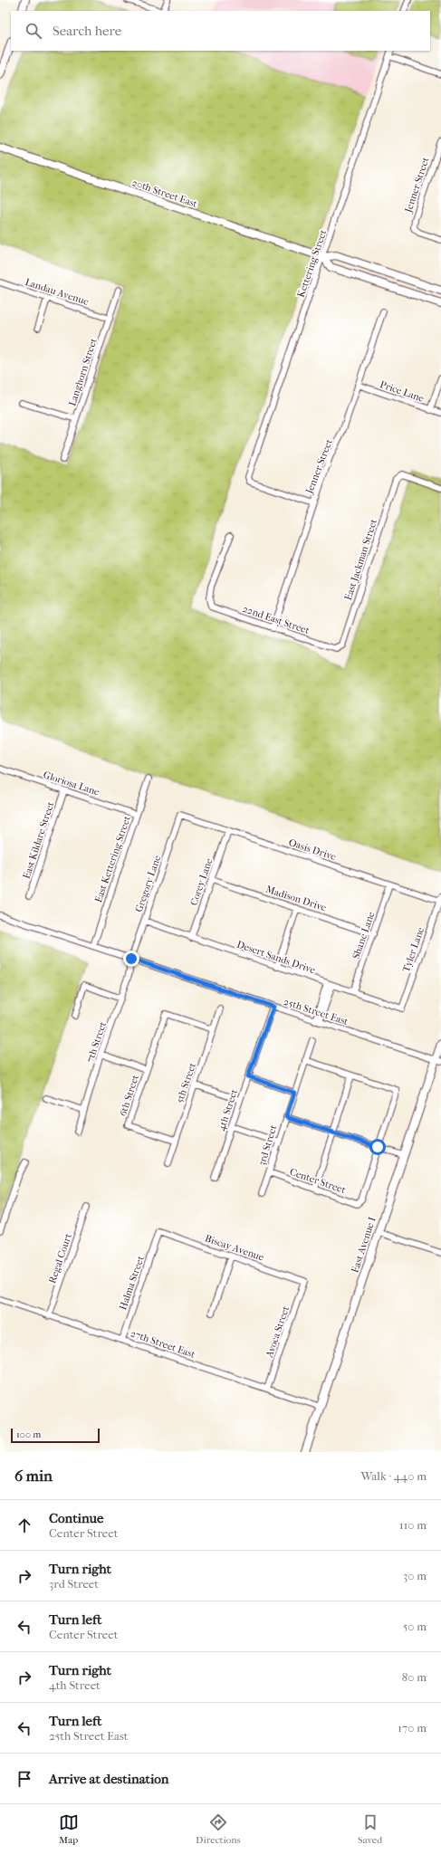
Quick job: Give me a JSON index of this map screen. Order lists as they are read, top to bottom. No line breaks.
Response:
{"streets":{"main road":["20th Street East","East Avenue I"],"street":["Jenner Street","Kettering Street","Landau Avenue","Langhorn Street","Price Lane","East Jackman Street","22nd East Street","Gloriosa Lane","East Kildare Street","Oasis Drive","East Kettering Street","Corey Lane","Gregory Lane","Madison Drive","Shane Lane","Tyler Lane","Desert Sands Drive","25th Street East","7th Street","5th Street","6th Street","4th Street","3rd Street","Center Street","Biscay Avenue","Regal Court","Halma Street","Avoca Street","27th Street East"]},"crossings":[["Jenner Street","Kettering Street"],["Jenner Street","Price Lane"],["Jenner Street","22nd East Street"],["20th Street East","Kettering Street"],["Landau Avenue","Langhorn Street"],["East Jackman Street","22nd East Street"],["Gloriosa Lane","East Kildare Street"],["Gloriosa Lane","East Kettering Street"],["Oasis Drive","Corey Lane"],["Oasis Drive","Gregory Lane"],["Oasis Drive","Shane Lane"],["Oasis Drive","Tyler Lane"],["East Kettering Street","25th Street East"],["Corey Lane","Madison Drive"],["Corey Lane","Desert Sands Drive"],["Gregory Lane","Desert Sands Drive"],["Gregory Lane","25th Street East"],["Gregory Lane","7th Street"],["Madison Drive","Shane Lane"],["Shane Lane","Desert Sands Drive"],["Tyler Lane","Desert Sands Drive"],["25th Street East","7th Street"],["25th Street East","4th Street"],["25th Street East","East Avenue I"],["5th Street","6th Street"],["3rd Street","Center Street"],["East Avenue I","27th Street East"],["Biscay Avenue","Halma Street"],["Biscay Avenue","Avoca Street"],["Regal Court","27th Street East"],["Halma Street","27th Street East"],["Avoca Street","27th Street East"]],"scale_bar":"100 m","page":{"search":"Search here","scale":"100 m","heading":["6 min","Walk · 440 m"],"list":[["Continue","Center Street","110 m"],["Turn right","3rd Street","30 m"],["Turn left","Center Street","50 m"],["Turn right","4th Street","80 m"],["Turn left","25th Street East","170 m"],"Arrive at destination"],"nav":["Map","Directions","Saved"]}}
